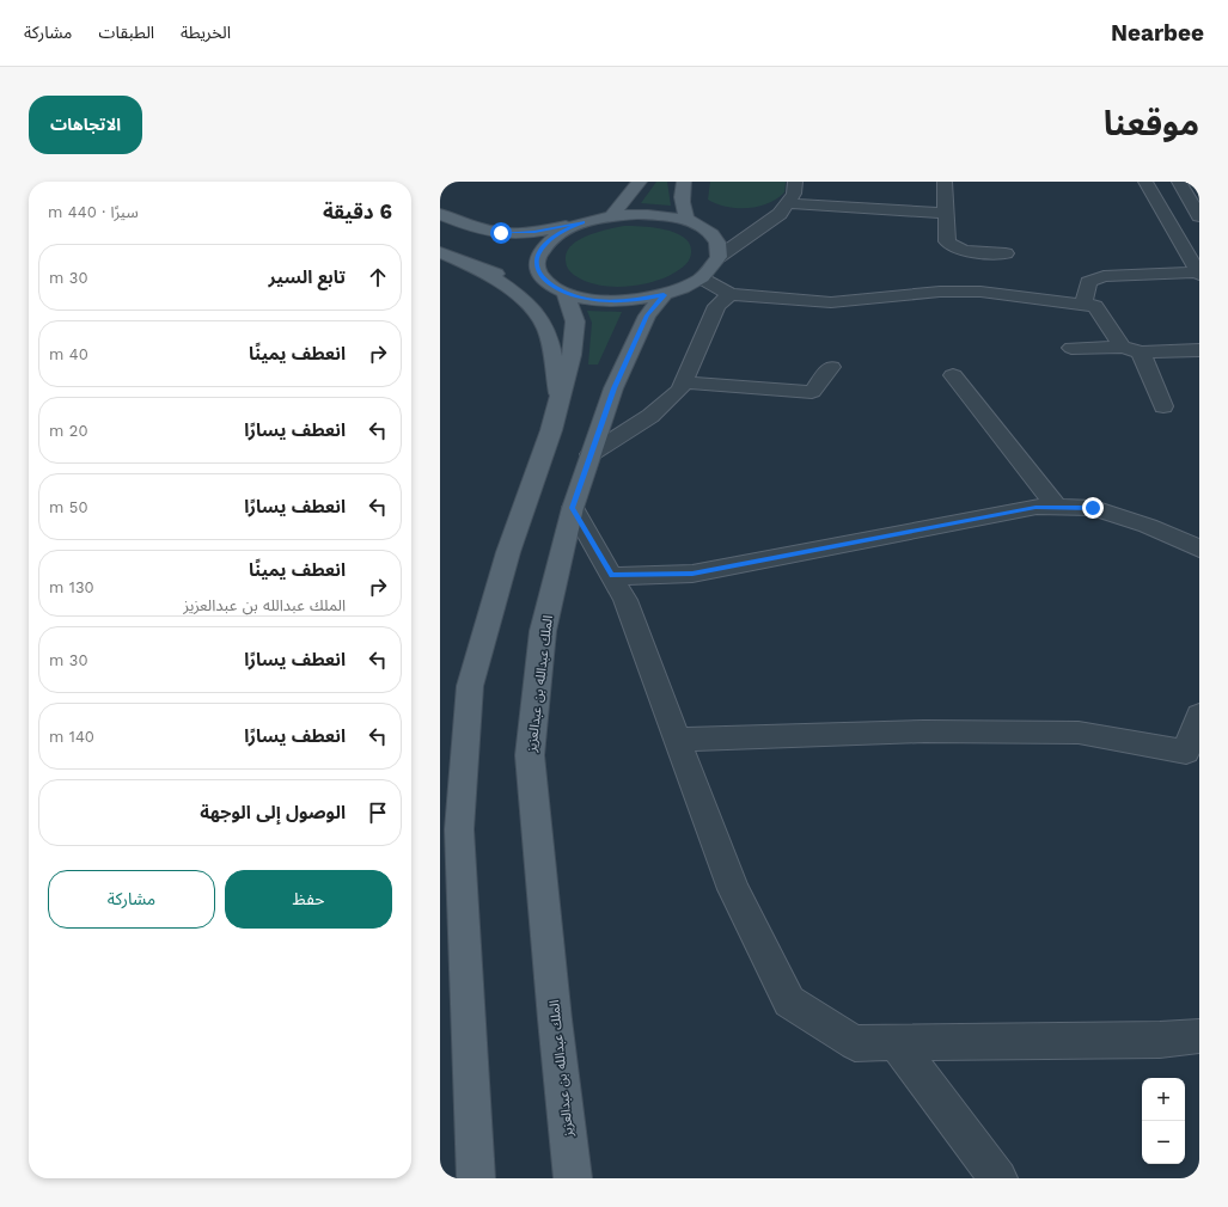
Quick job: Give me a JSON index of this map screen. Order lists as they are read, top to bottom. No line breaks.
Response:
{"streets":{"main road":["الملك عبدالله بن عبدالعزيز"]},"page":{"header":"Nearbee","nav":["الخريطة","الطبقات","مشاركة"],"title":"موقعنا","buttons":["الاتجاهات",["حفظ","مشاركة"]],"heading":["6 دقيقة","سيرًا · 440 m"],"list":[["تابع السير","30 m"],["انعطف يمينًا","40 m"],["انعطف يسارًا","20 m"],["انعطف يسارًا","50 m"],["انعطف يمينًا","الملك عبدالله بن عبدالعزيز","130 m"],["انعطف يسارًا","30 m"],["انعطف يسارًا","140 m"],"الوصول إلى الوجهة"],"map_buttons":["+","−"]}}
